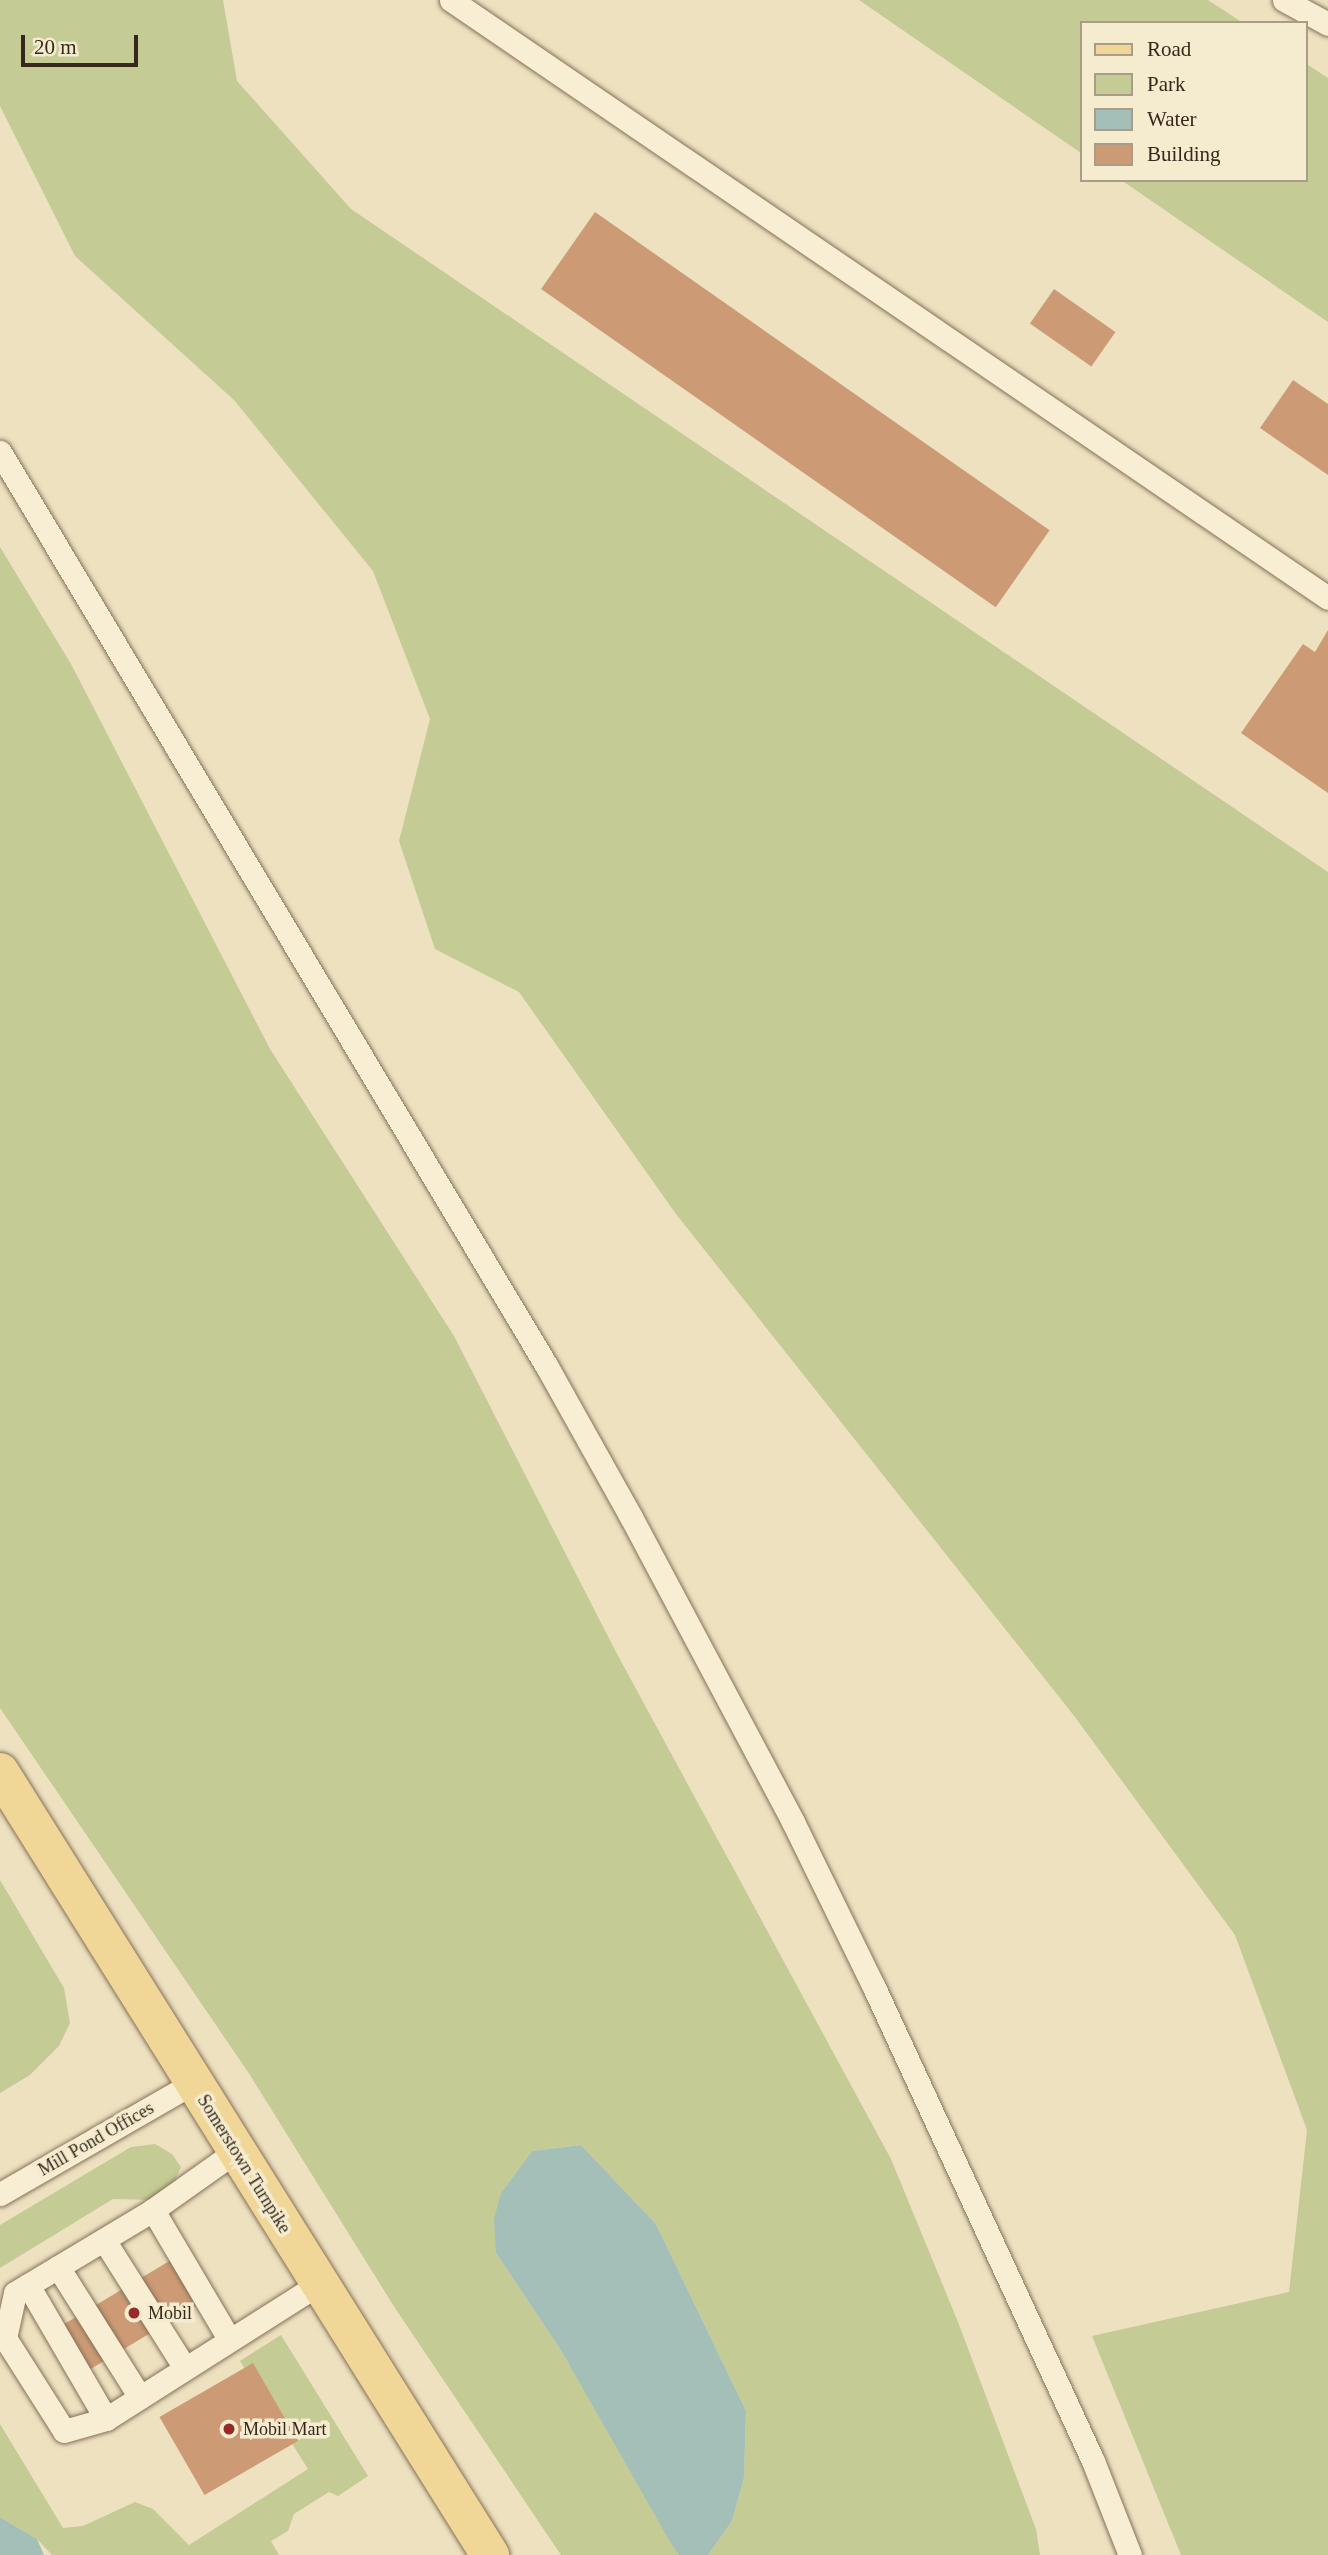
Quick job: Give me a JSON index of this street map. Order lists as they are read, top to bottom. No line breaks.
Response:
{"streets":{"main road":["Somerstown Turnpike"],"lane":["Mill Pond Offices"]},"crossings":[["Mill Pond Offices","Somerstown Turnpike"]],"places":["Mobil","Mobil Mart"],"legend":["Road","Park","Water","Building"],"scale_bar":"20 m"}
